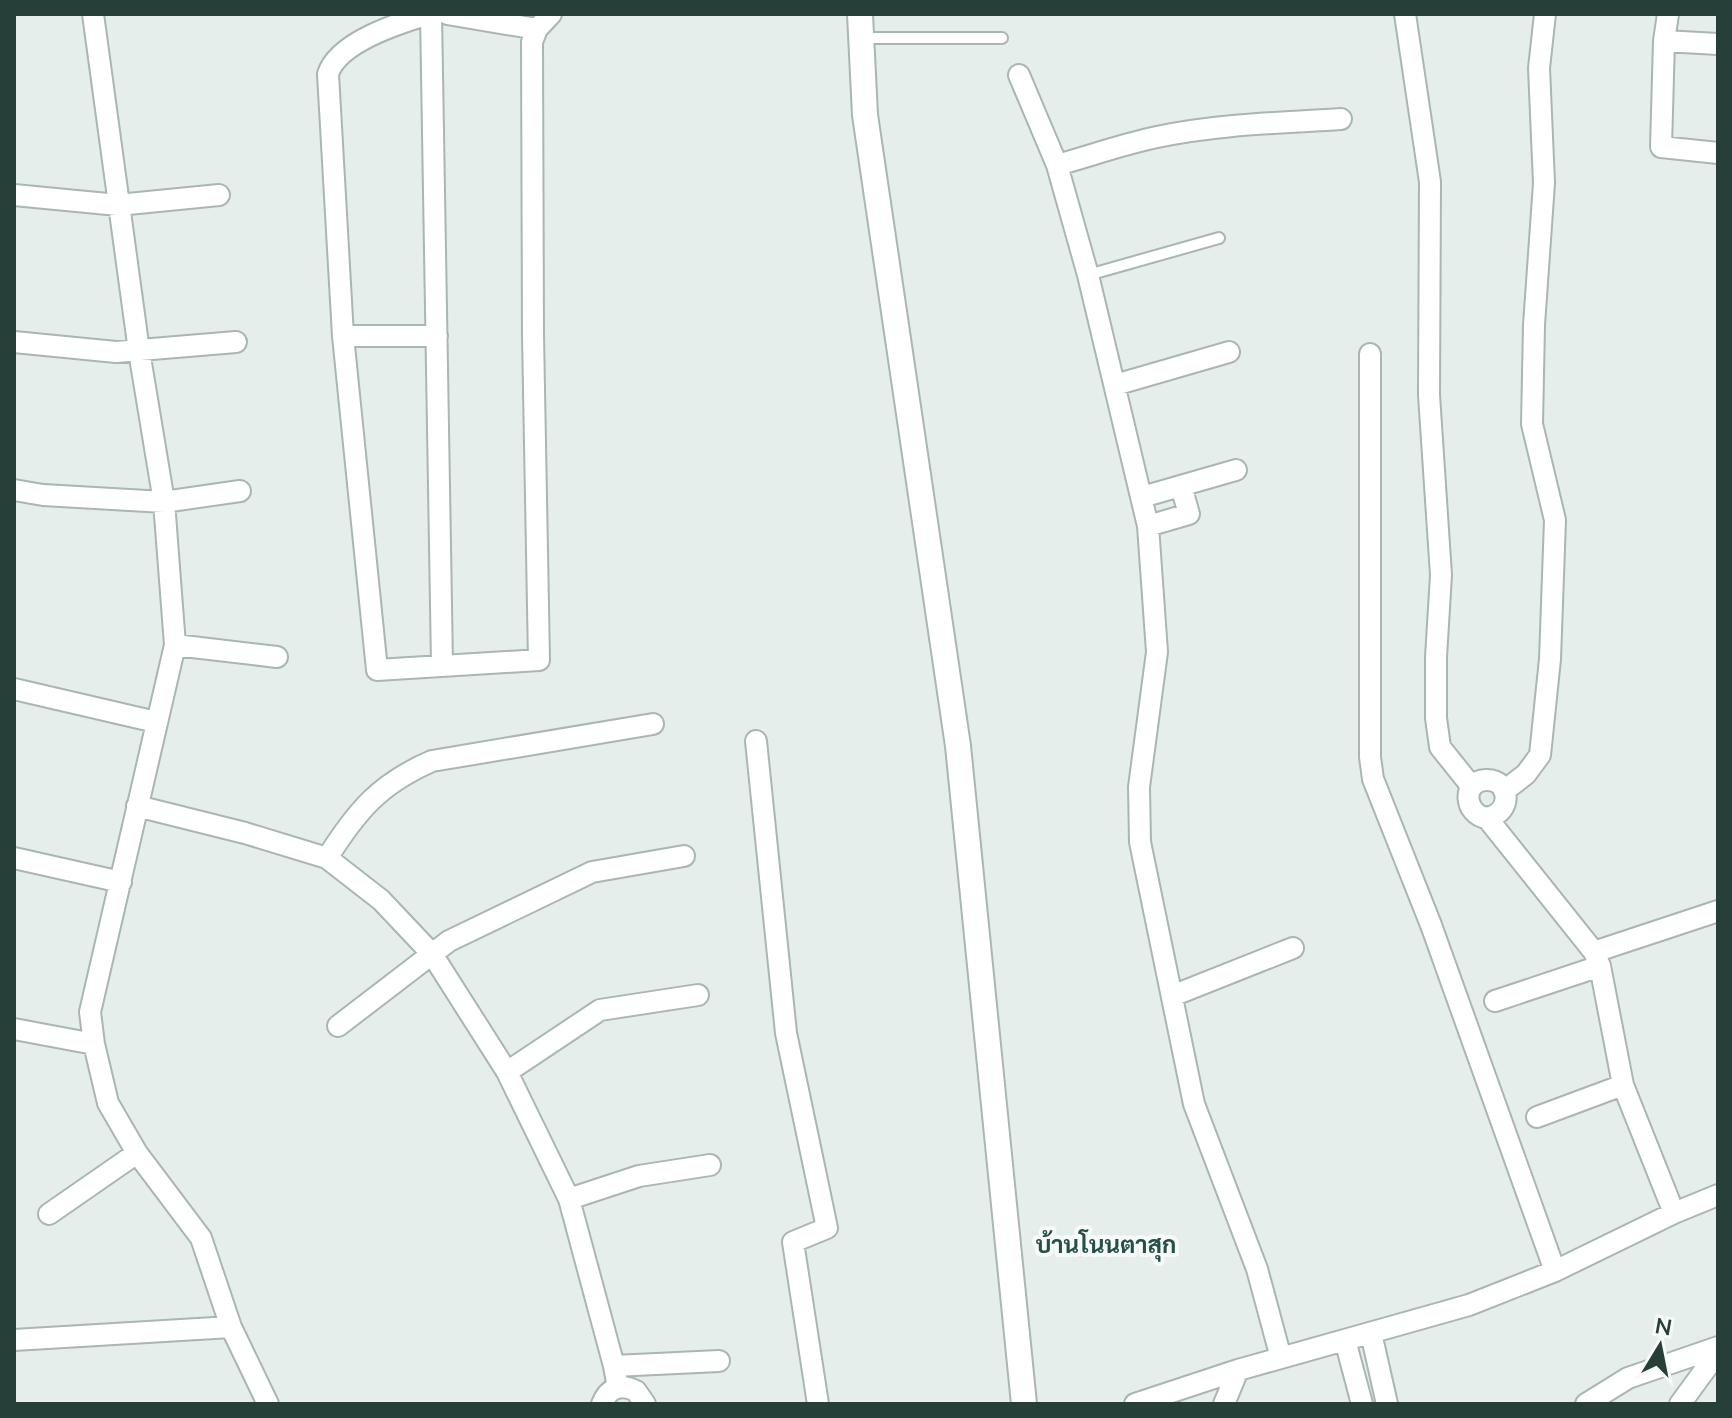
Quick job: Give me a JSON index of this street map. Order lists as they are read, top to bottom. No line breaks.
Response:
{"districts":["บ้านโนนตาสุก"],"north":"top"}
